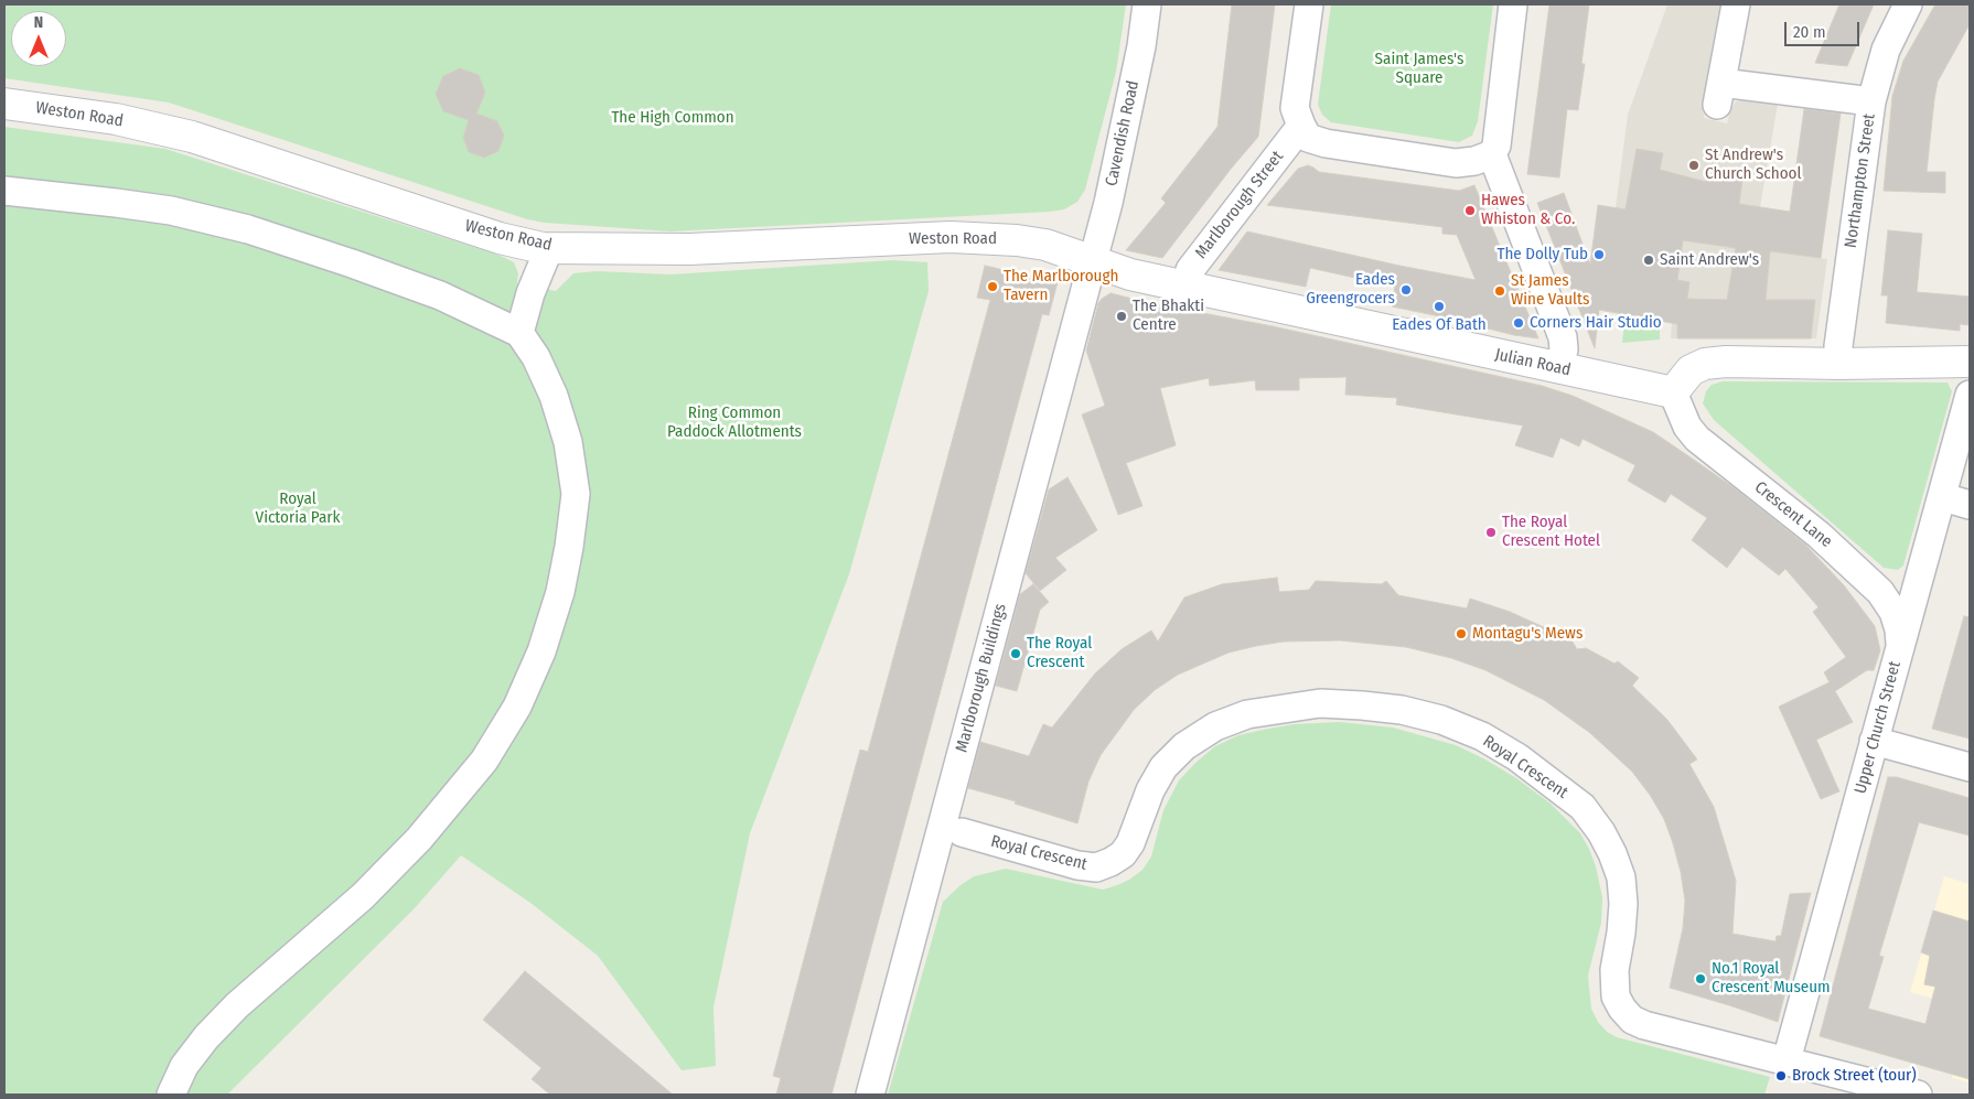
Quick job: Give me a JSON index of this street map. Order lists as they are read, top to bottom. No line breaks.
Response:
{"streets":{"street":["Weston Road","Cavendish Road","Northampton Street","Marlborough Street","Julian Road","Crescent Lane","Marlborough Buildings","Upper Church Street","Royal Crescent"]},"crossings":[["Weston Road","Cavendish Road"],["Weston Road","Julian Road"],["Weston Road","Marlborough Buildings"],["Cavendish Road","Julian Road"],["Cavendish Road","Marlborough Buildings"],["Marlborough Street","Julian Road"],["Julian Road","Crescent Lane"],["Julian Road","Marlborough Buildings"],["Crescent Lane","Upper Church Street"],["Upper Church Street","Royal Crescent"]],"parks":["Saint James's Square","The High Common","Ring Common Paddock Allotments","Royal Victoria Park"],"places":["St Andrew's Church School","Hawes Whiston & Co.","The Dolly Tub","Saint Andrew's","The Marlborough Tavern","Eades Greengrocers","St James Wine Vaults","Eades Of Bath","The Bhakti Centre","Corners Hair Studio","The Royal Crescent Hotel","Montagu's Mews","The Royal Crescent","No.1 Royal Crescent Museum","Brock Street (tour)"],"scale_bar":"20 m","north":"top"}
